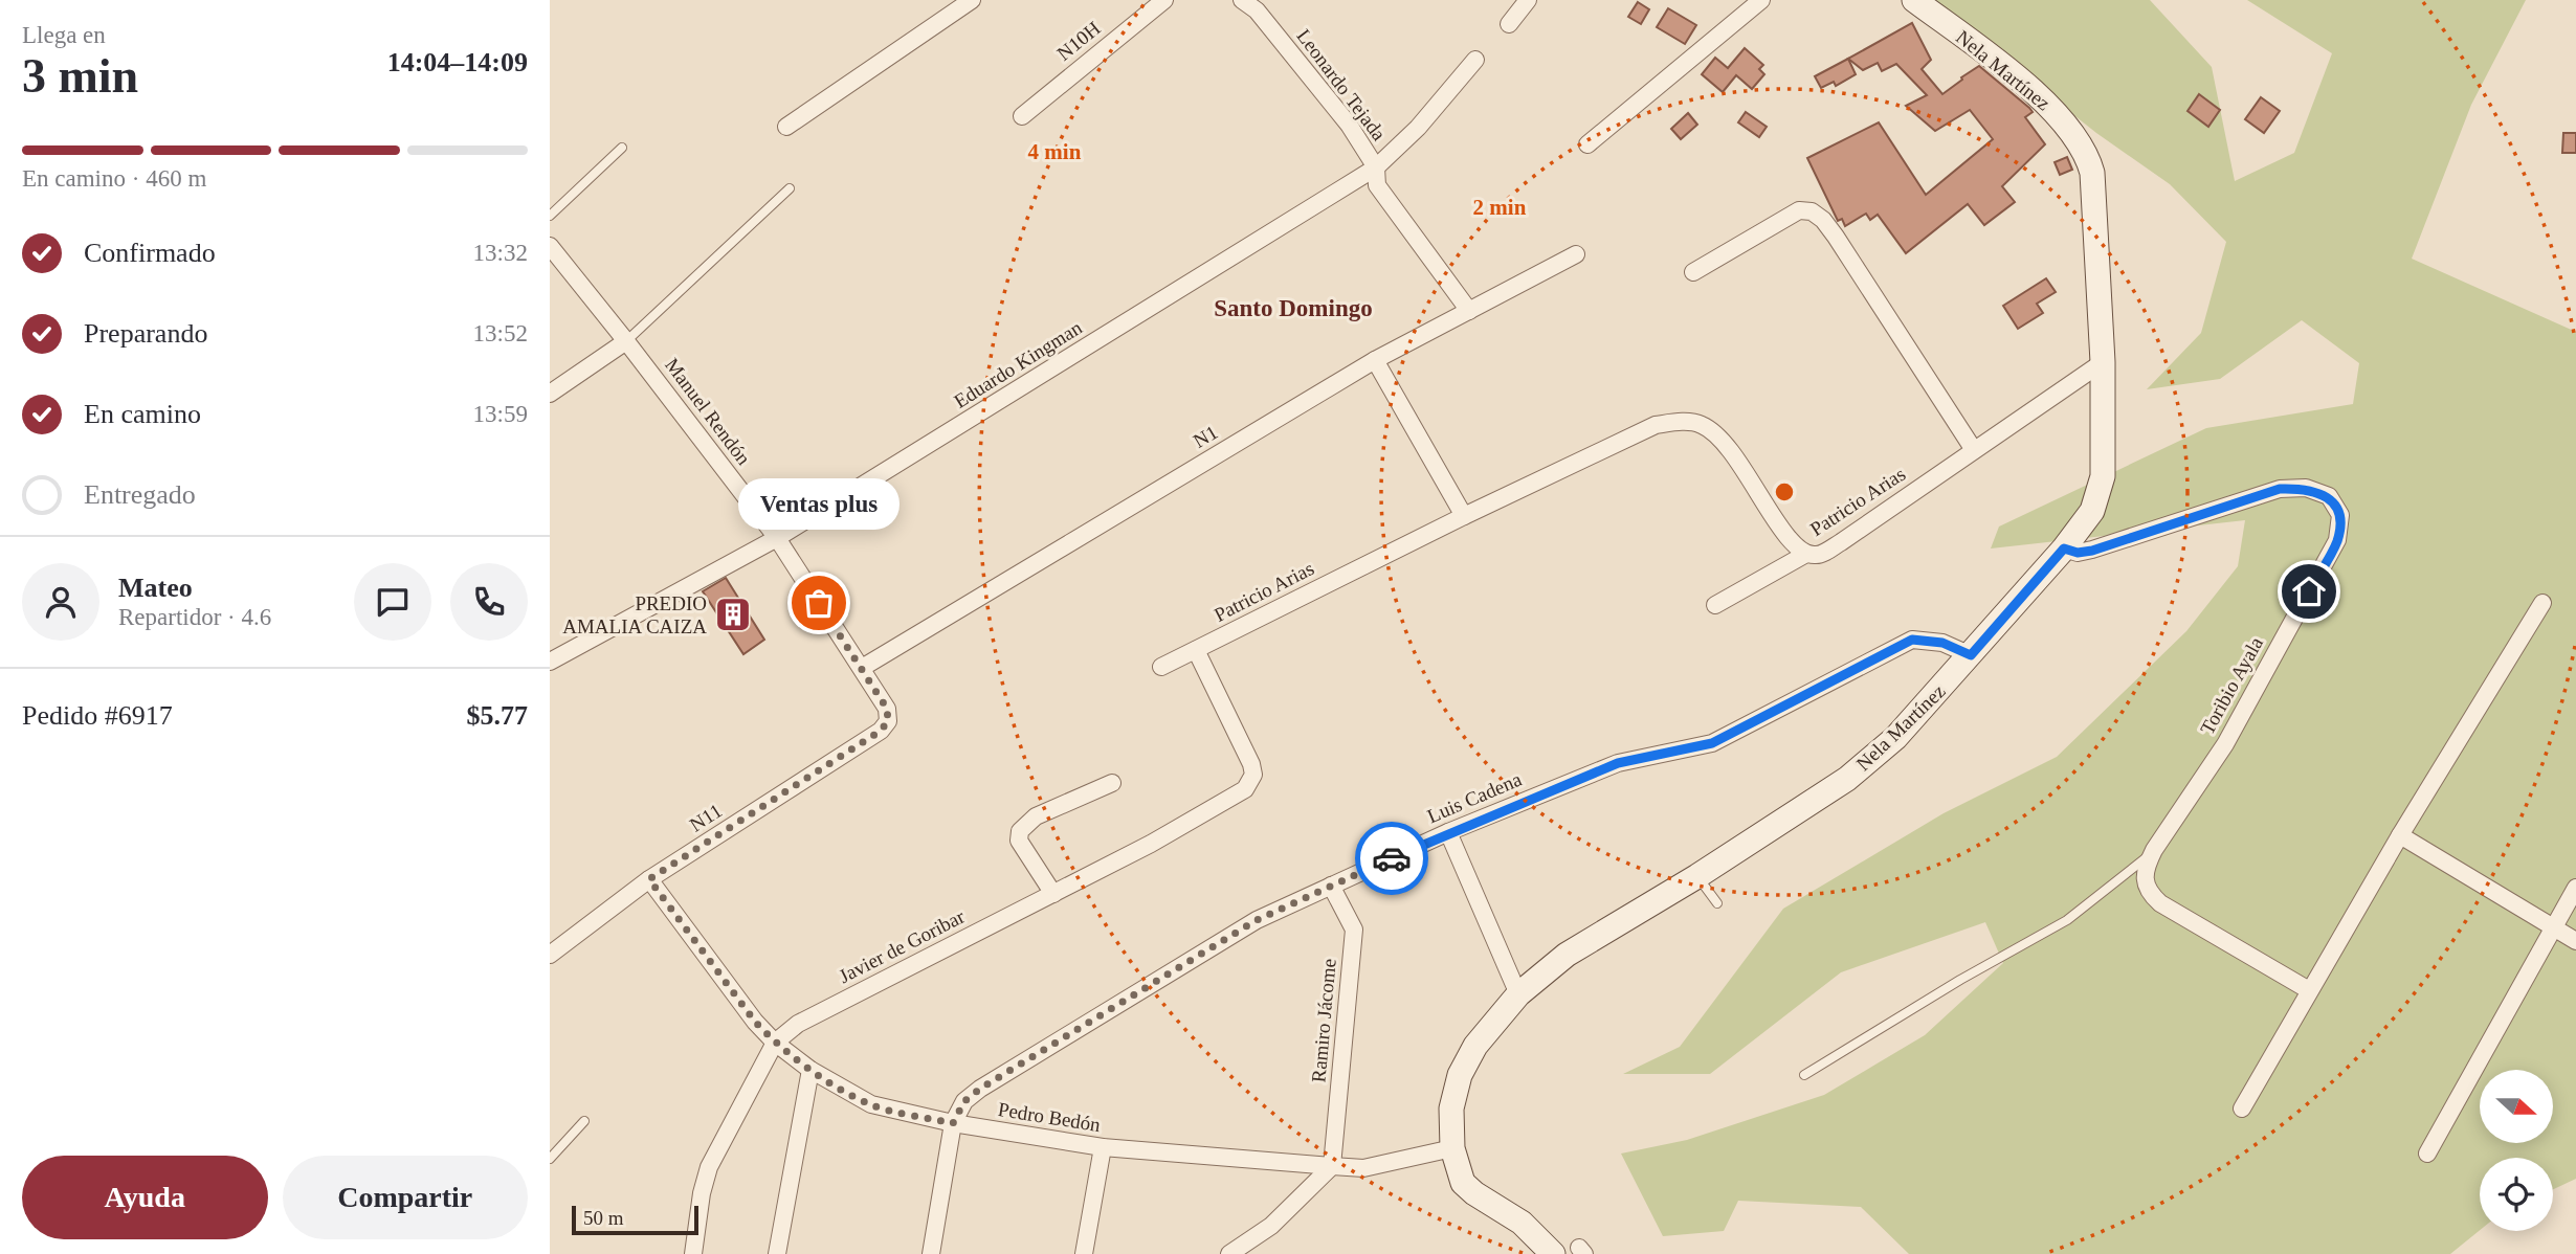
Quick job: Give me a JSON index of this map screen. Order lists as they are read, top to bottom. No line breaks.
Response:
{"streets":{"main road":["Nela Martínez"],"street":["N10H","Leonardo Tejada","Eduardo Kingman","Manuel Rendón","N1","Patricio Arias","Toribio Ayala","Luis Cadena","N11","Javier de Goribar","Ramiro Jácome","Pedro Bedón"]},"crossings":[["Nela Martínez","Patricio Arias"],["Nela Martínez","Toribio Ayala"],["Nela Martínez","Luis Cadena"],["Nela Martínez","Pedro Bedón"],["Leonardo Tejada","Eduardo Kingman"],["Leonardo Tejada","N1"],["Eduardo Kingman","Manuel Rendón"],["Manuel Rendón","N1"],["Manuel Rendón","N11"],["Patricio Arias","Javier de Goribar"],["Luis Cadena","Ramiro Jácome"],["Luis Cadena","Pedro Bedón"],["N11","Pedro Bedón"],["Javier de Goribar","Pedro Bedón"],["Ramiro Jácome","Pedro Bedón"]],"districts":["Santo Domingo"],"places":{"other":["Ventas plus"],"building":["PREDIO AMALIA CAIZA"]},"scale_bar":"50 m","north":"right","page":{"heading":["3 min","Llega en","14:04–14:09"],"panel":["Mateo","Repartidor · 4.6","Pedido #6917","$5.77"],"bar":"En camino · 460 m","list":[["Confirmado","13:32"],["Preparando","13:52"],["En camino","13:59"],"Entregado"],"bubble":"Ventas plus","buttons":["Ayuda","Compartir"],"scale":"50 m"},"rings":["4 min","2 min"]}
